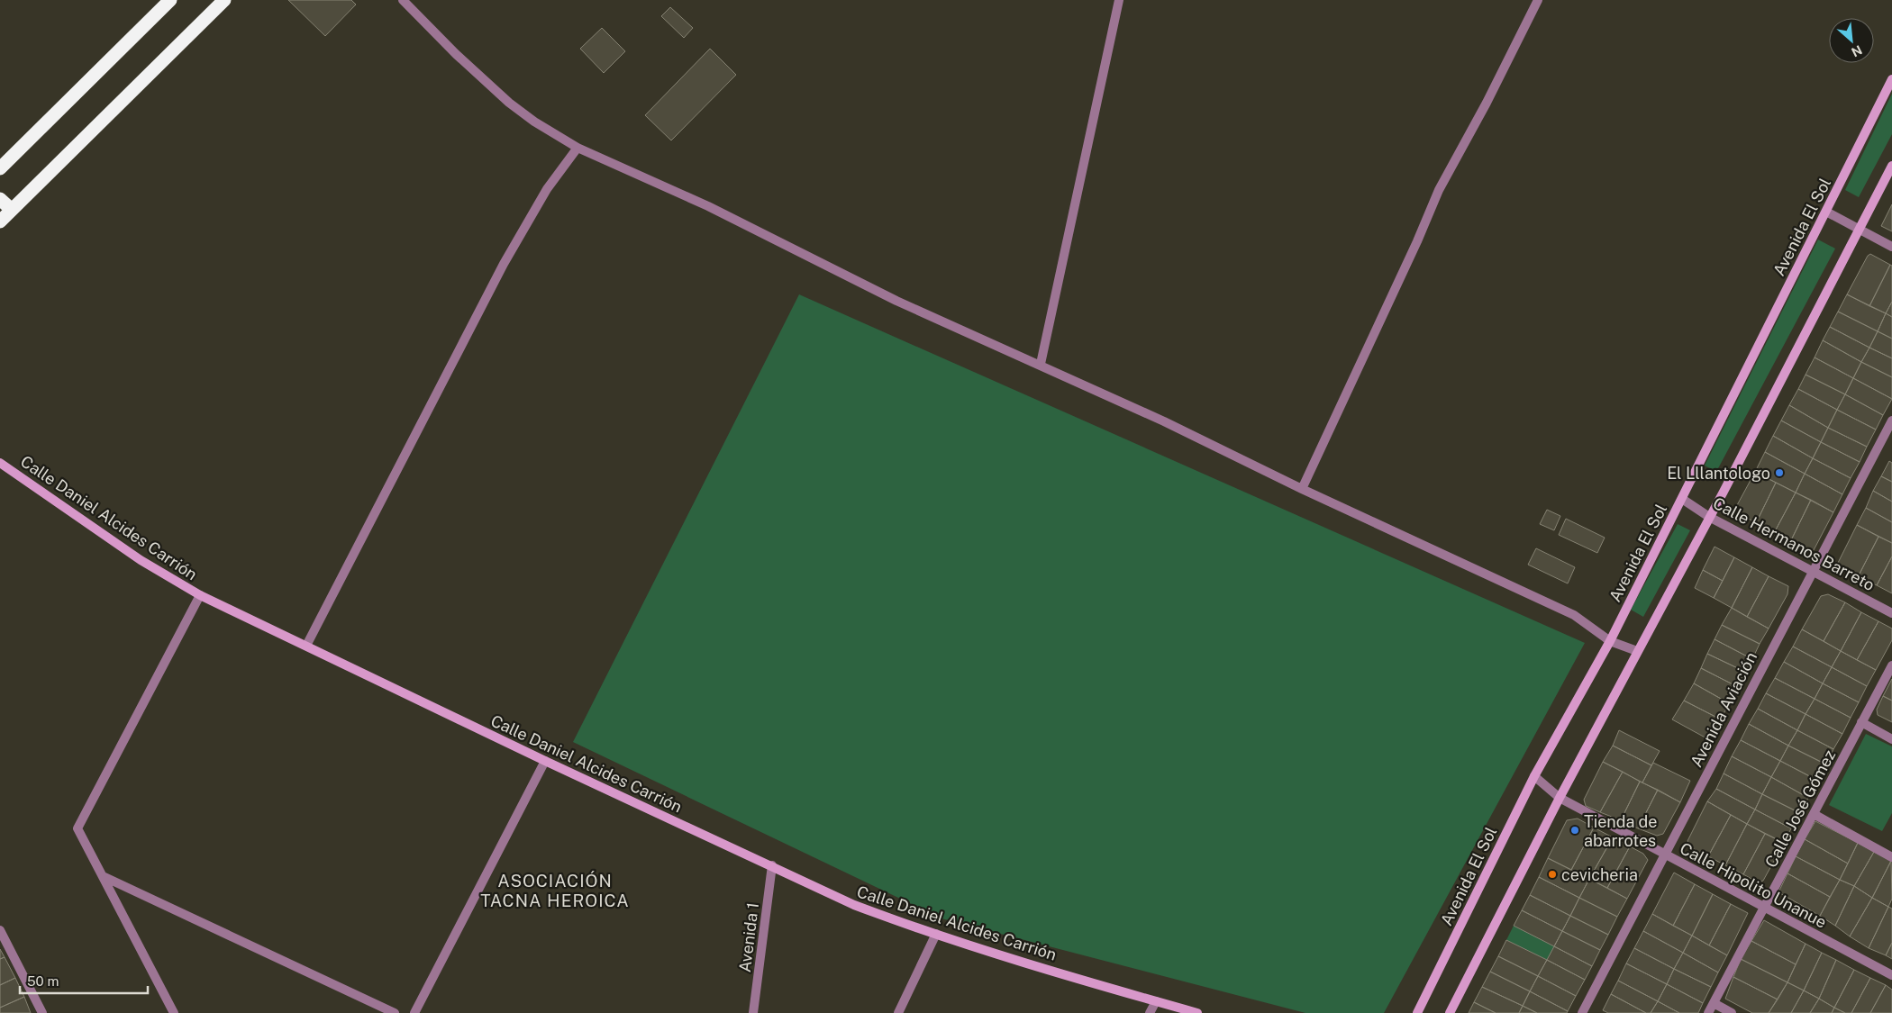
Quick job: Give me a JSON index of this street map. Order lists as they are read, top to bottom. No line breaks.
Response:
{"streets":{"main road":["Avenida El Sol","Calle Daniel Alcides Carrión"],"street":["Calle Hermanos Barreto","Avenida Aviación","Calle José Gómez","Calle Hipolito Unanue","Avenida 1"]},"crossings":[["Avenida El Sol","Calle Hermanos Barreto"],["Avenida El Sol","Calle Hipolito Unanue"],["Calle Daniel Alcides Carrión","Avenida 1"],["Calle Hermanos Barreto","Avenida Aviación"],["Avenida Aviación","Calle Hipolito Unanue"],["Calle José Gómez","Calle Hipolito Unanue"]],"districts":["ASOCIACIÓN TACNA HEROICA"],"places":["El Lllantologo","Tienda de abarrotes","cevicheria"],"scale_bar":"50 m","north":"bottom right"}
